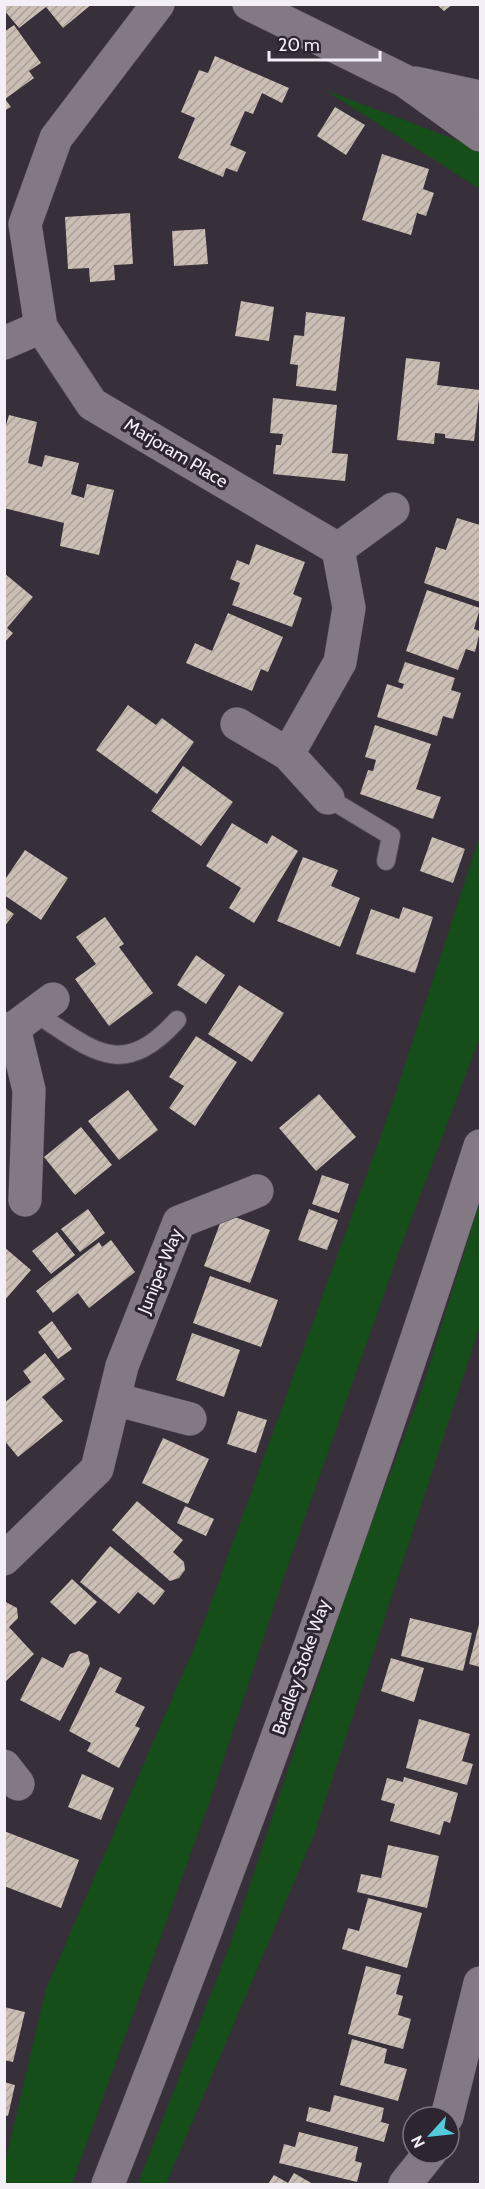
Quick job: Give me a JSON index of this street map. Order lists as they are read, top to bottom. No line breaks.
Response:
{"streets":{"street":["Marjoram Place","Juniper Way","Bradley Stoke Way"]},"scale_bar":"20 m","north":"bottom left"}
